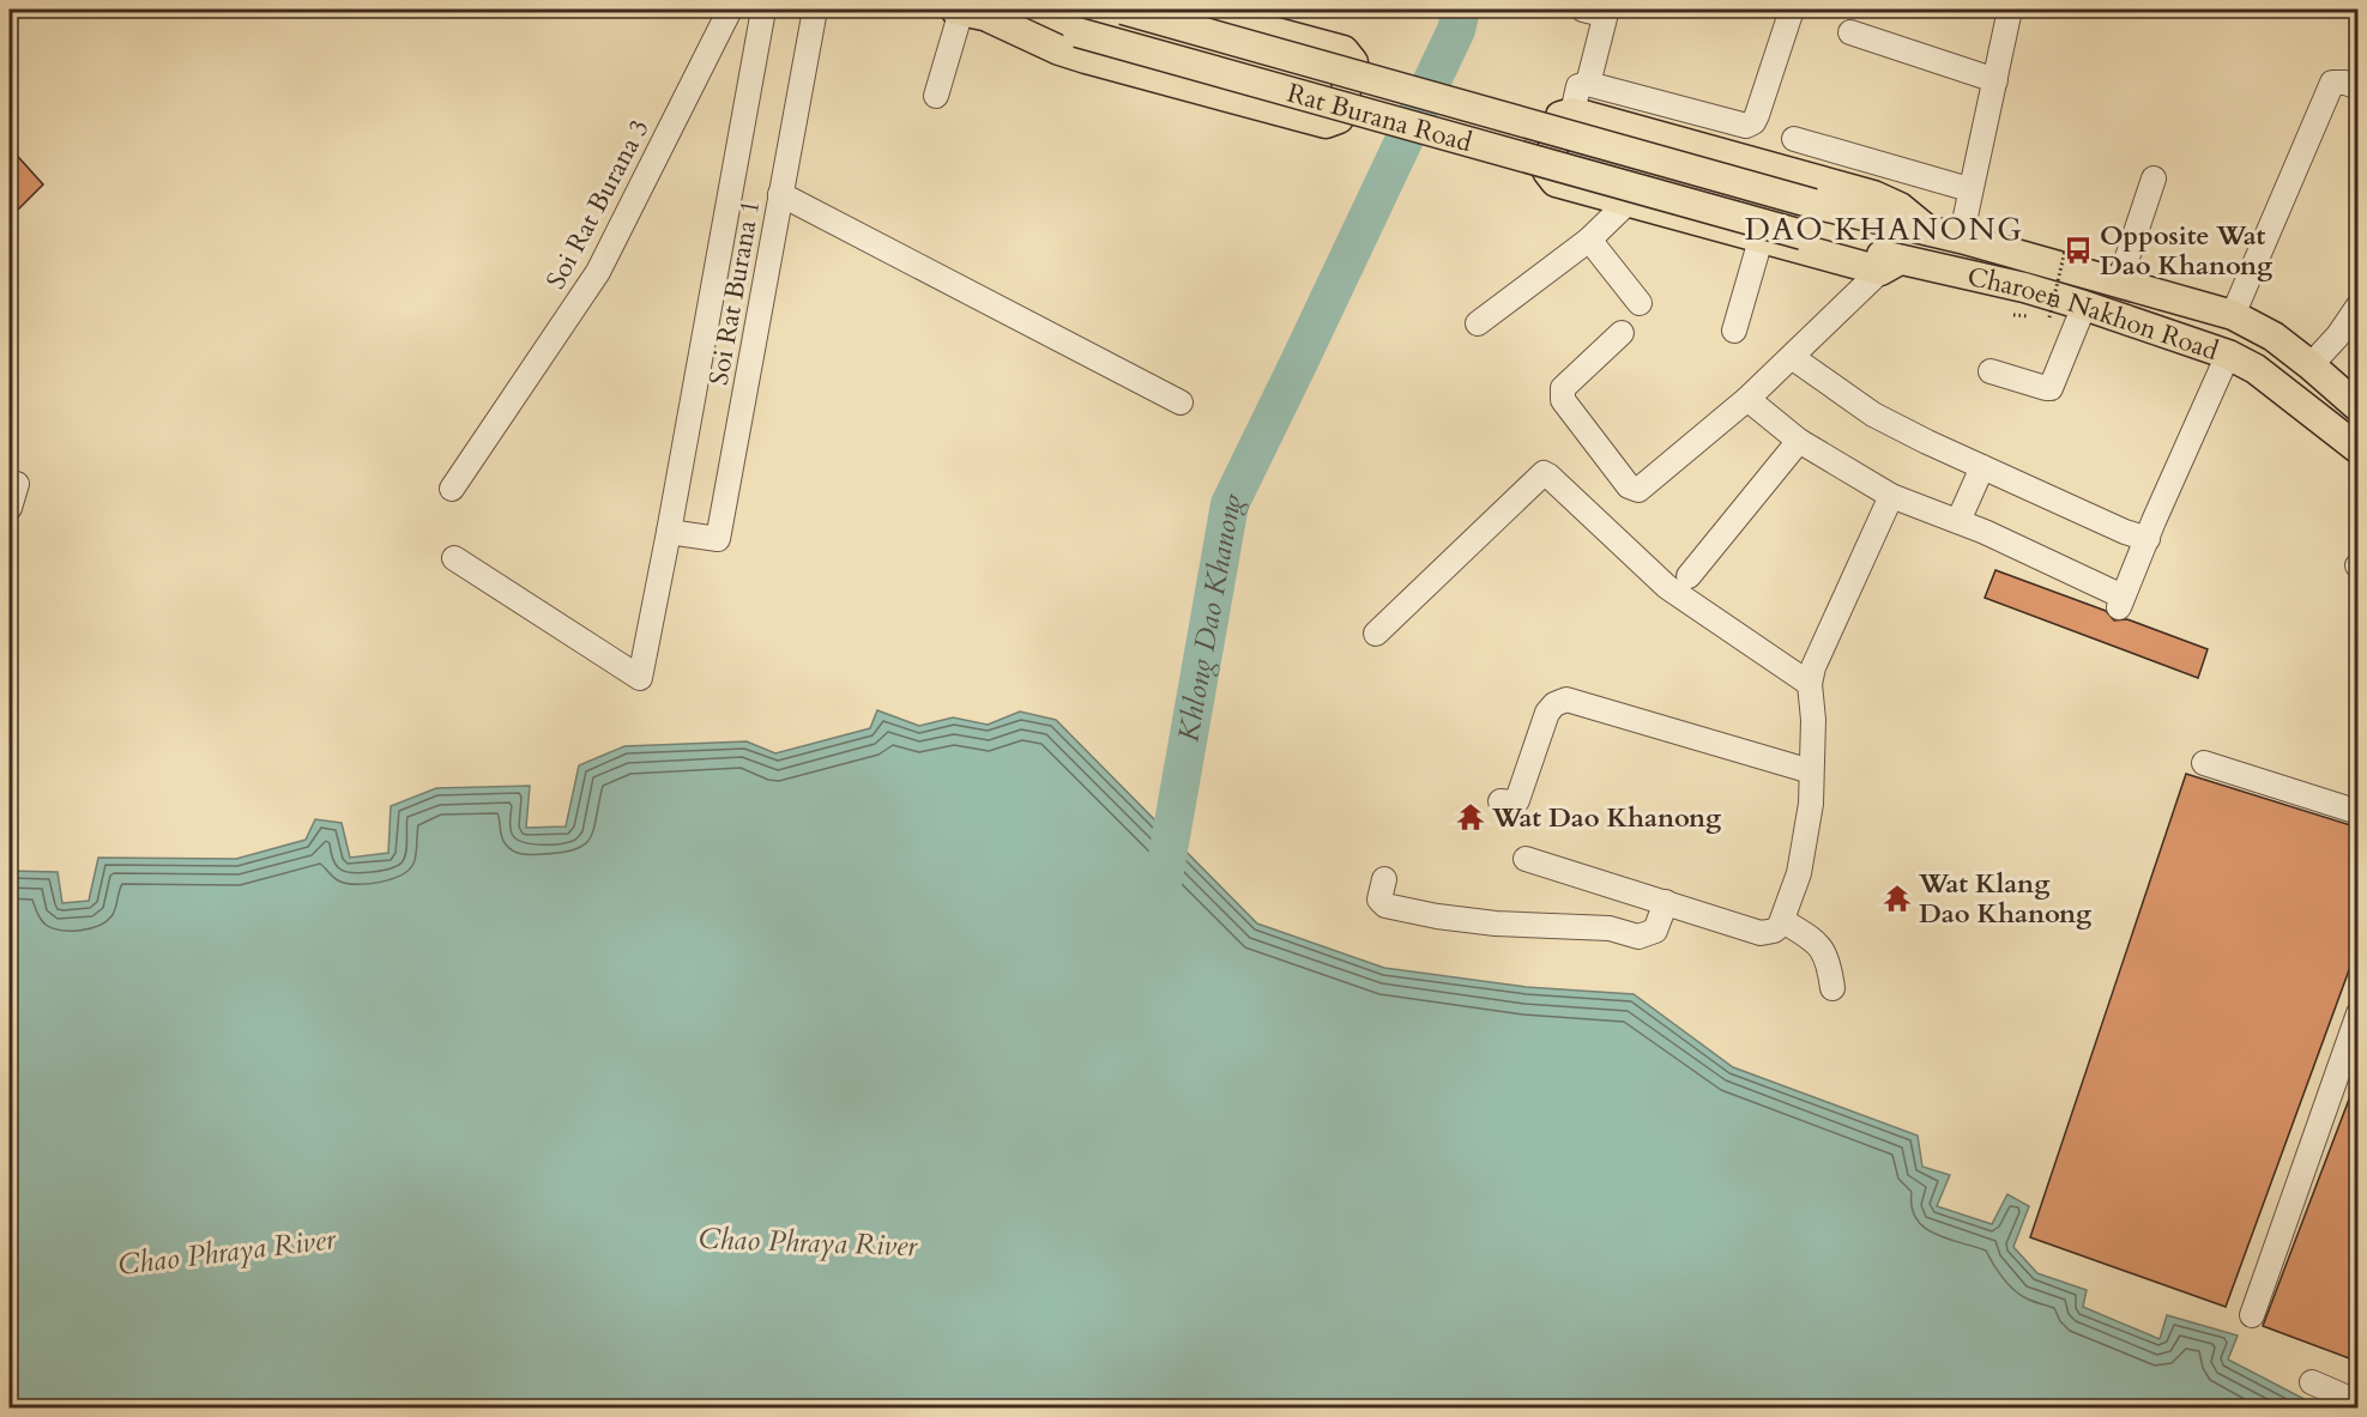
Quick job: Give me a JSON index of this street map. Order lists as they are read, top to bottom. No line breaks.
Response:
{"streets":{"main road":["Rat Burana Road","Charoen Nakhon Road"],"street":["Soi Rat Burana 3","Soi Rat Burana 1"]},"crossings":[["Rat Burana Road","Charoen Nakhon Road"]],"districts":["DAO KHANONG"],"water":["Khlong Dao Khanong","Chao Phraya River"],"places":{"bus stop":["Opposite Wat Dao Khanong"],"temple":["Wat Dao Khanong","Wat Klang Dao Khanong"]}}
